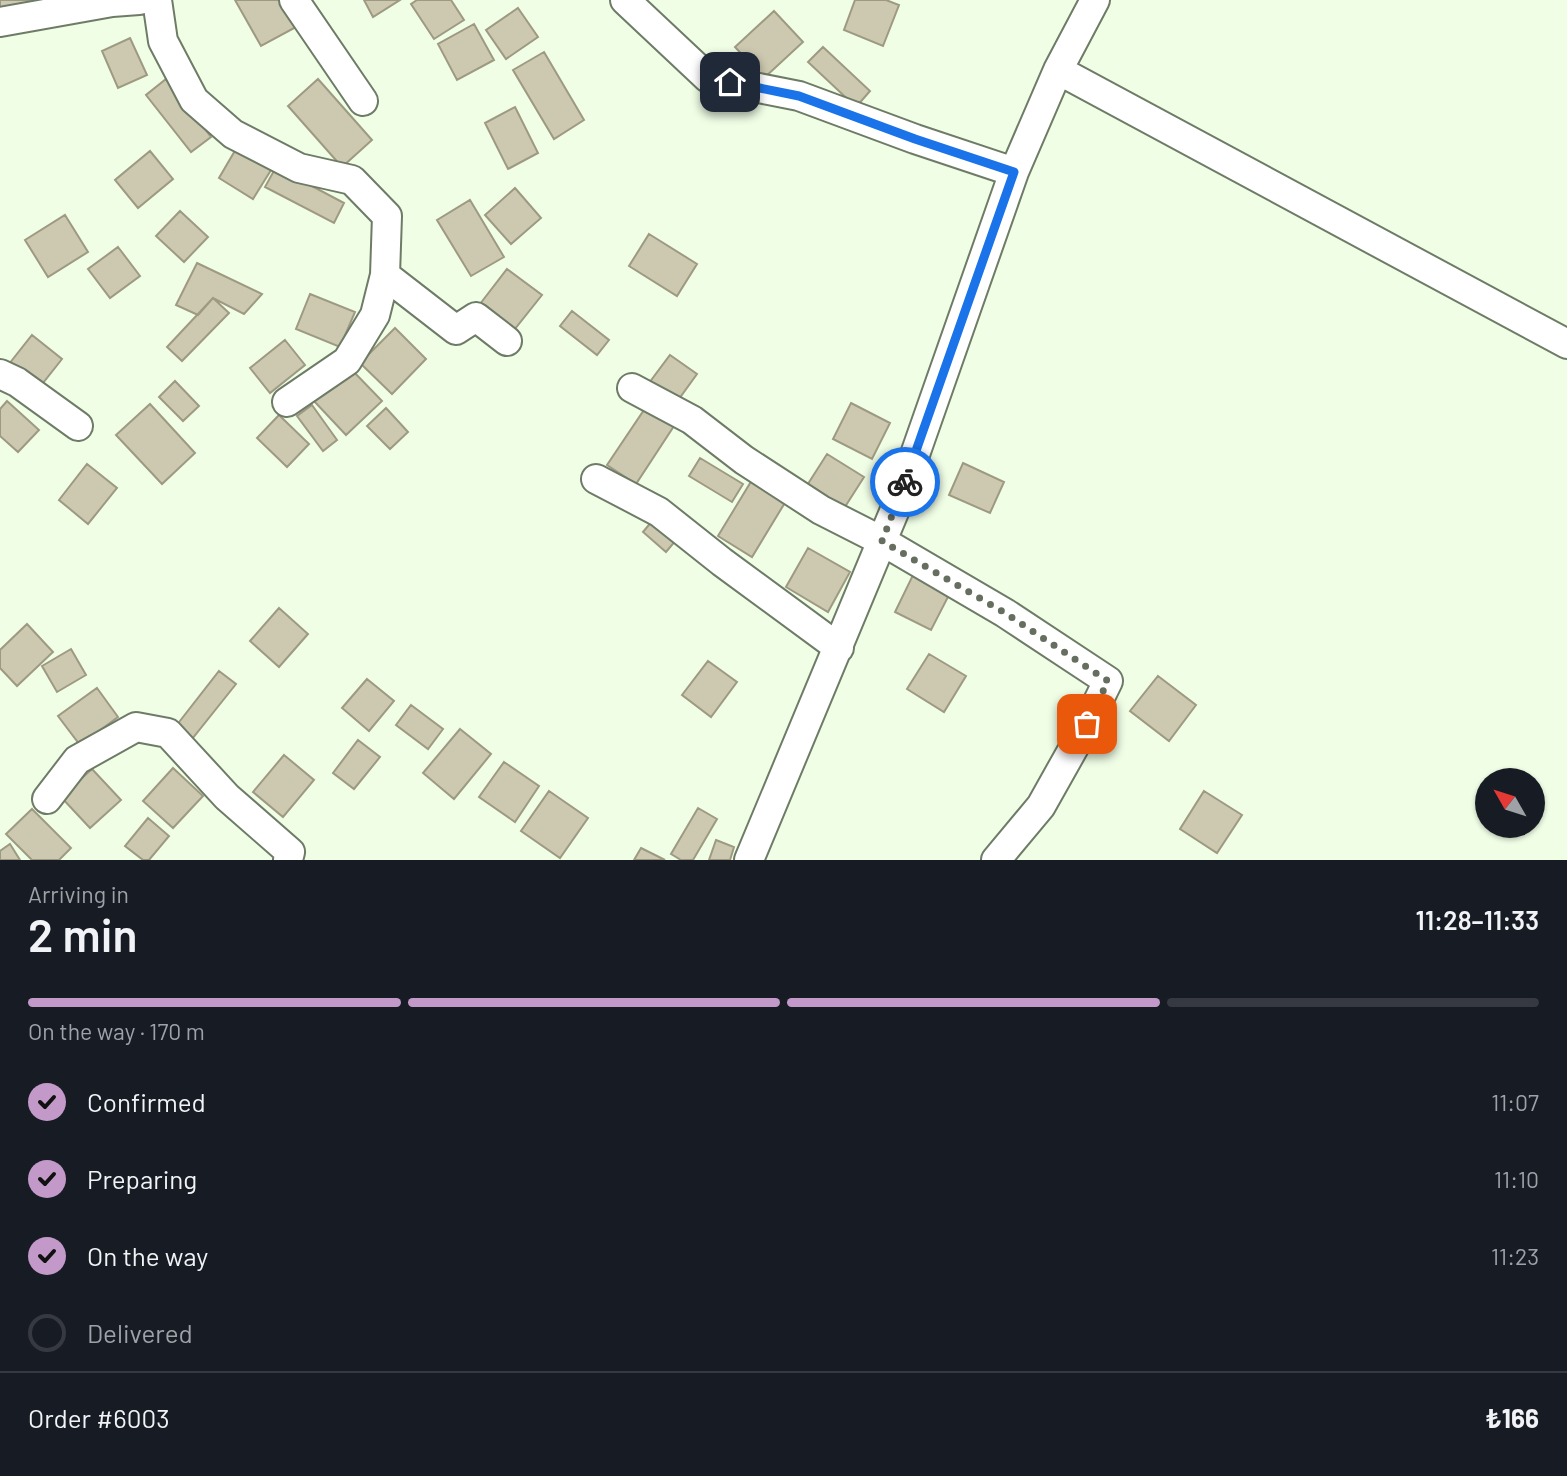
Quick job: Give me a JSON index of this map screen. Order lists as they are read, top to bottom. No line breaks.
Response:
{"north":"top left","page":{"heading":["2 min","Arriving in","11:28–11:33"],"panel":["Order #6003","₺166"],"bar":"On the way · 170 m","list":[["Confirmed","11:07"],["Preparing","11:10"],["On the way","11:23"],"Delivered"]}}
